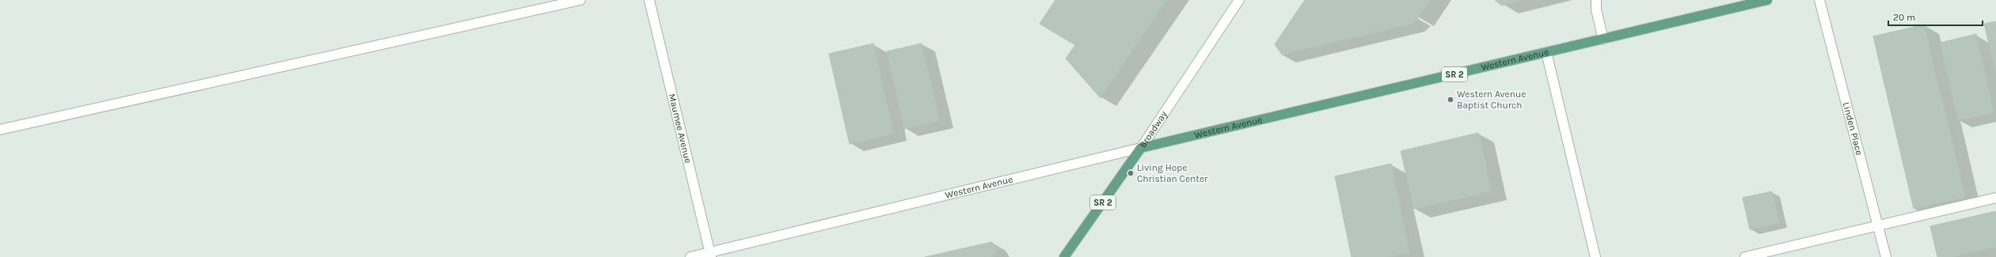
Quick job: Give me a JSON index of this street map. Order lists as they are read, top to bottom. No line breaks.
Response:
{"streets":{"main road":["Western Avenue","SR 2","Broadway"],"street":["Linden Place","Maumee Avenue"]},"crossings":[["Western Avenue","Maumee Avenue"],["Western Avenue","Broadway"]],"places":["Western Avenue Baptist Church","Living Hope Christian Center"],"scale_bar":"20 m"}
